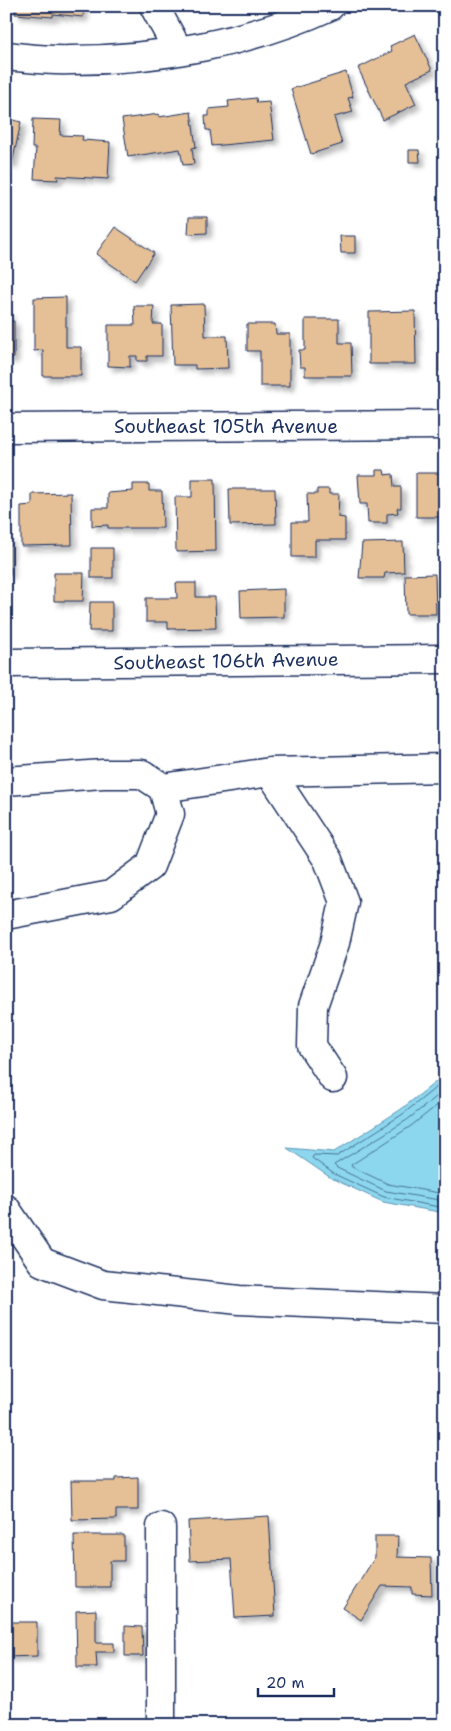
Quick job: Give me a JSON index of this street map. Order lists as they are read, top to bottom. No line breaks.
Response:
{"streets":{"street":["Southeast 105th Avenue","Southeast 106th Avenue"]},"scale_bar":"20 m"}
